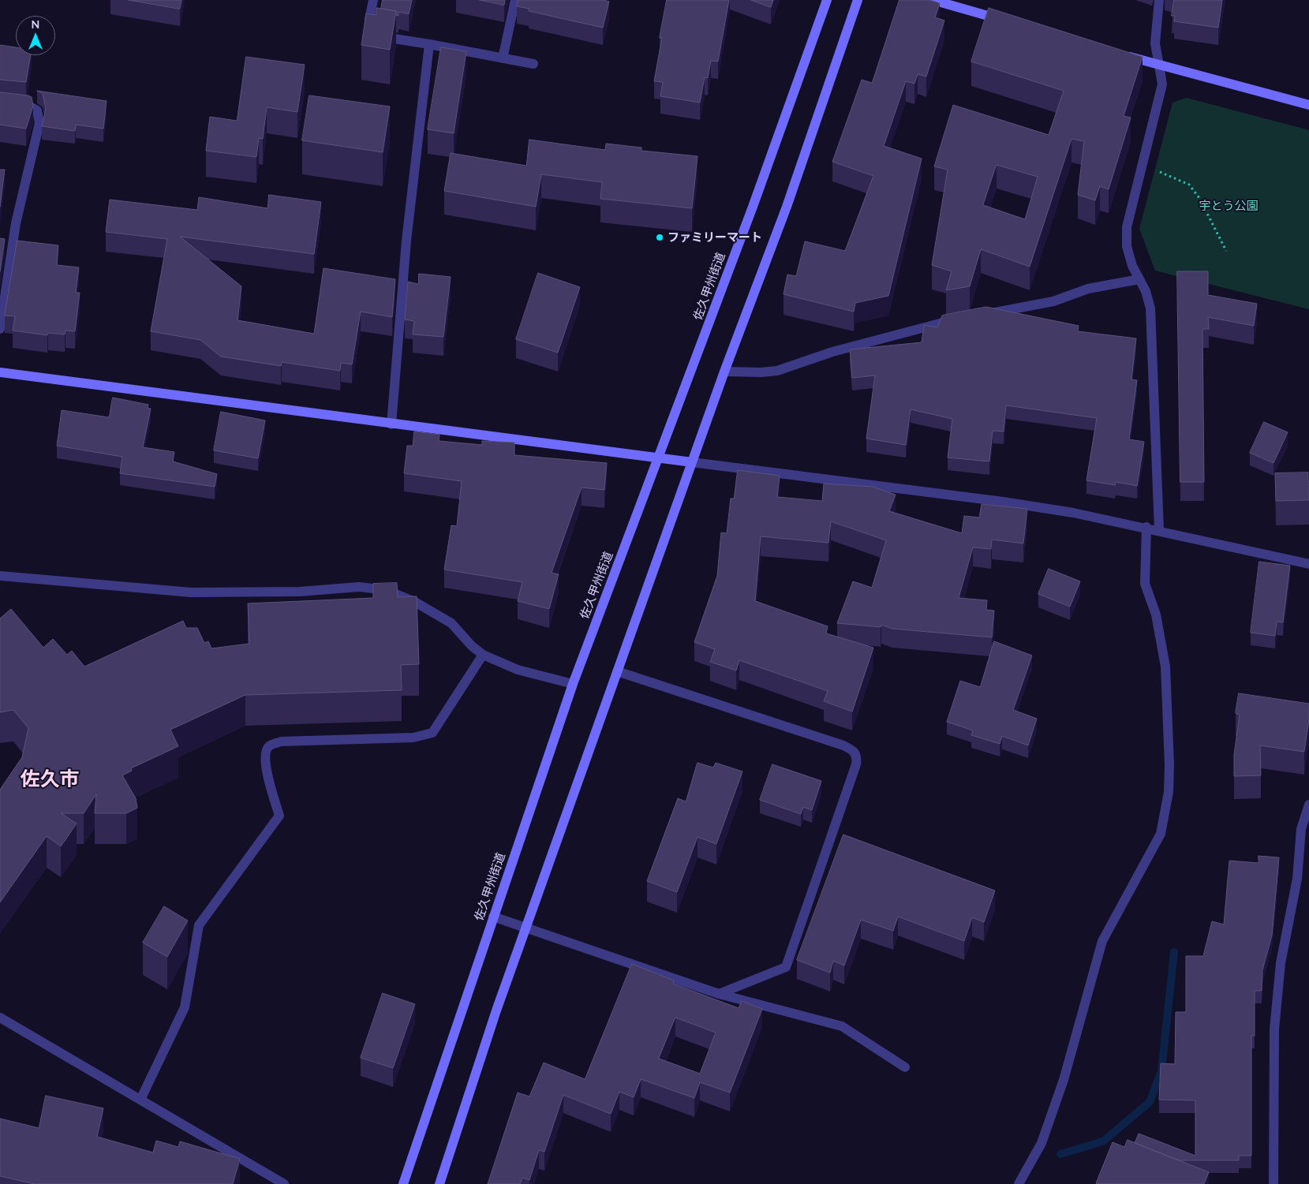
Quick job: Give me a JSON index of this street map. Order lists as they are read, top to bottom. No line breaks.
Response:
{"streets":{"main road":["佐久甲州街道"]},"districts":["佐久市"],"parks":["宇とう公園"],"places":["ファミリーマート"],"north":"top"}
